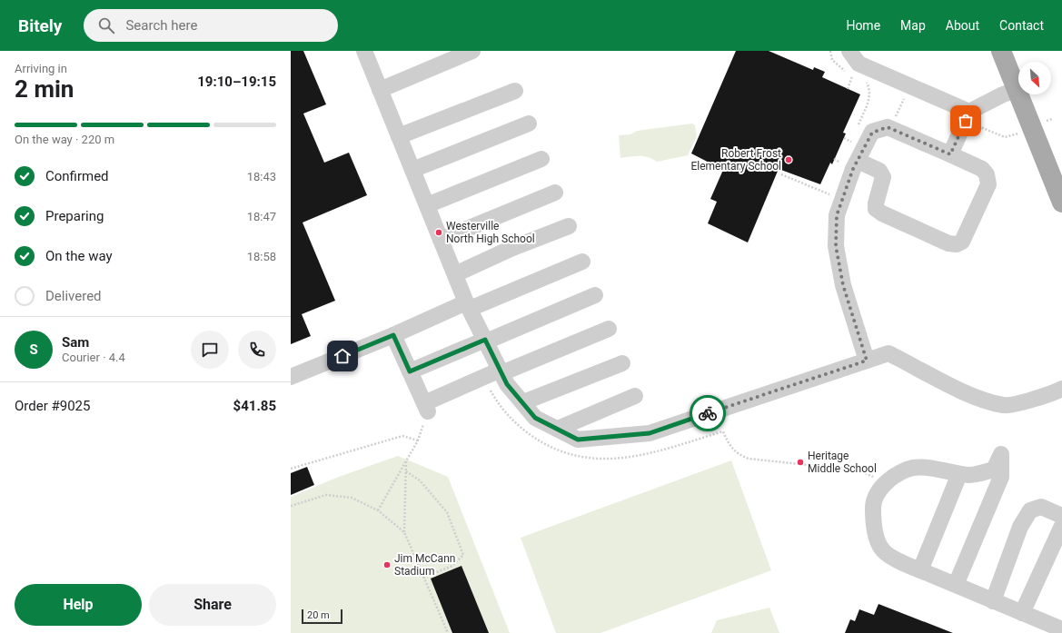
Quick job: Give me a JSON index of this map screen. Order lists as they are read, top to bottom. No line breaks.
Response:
{"places":["Robert Frost Elementary School","Westerville North High School","Heritage Middle School","Jim McCann Stadium"],"scale_bar":"20 m","north":"bottom right","page":{"header":"Bitely","search":"Search here","nav":["Home","Map","About","Contact"],"heading":["2 min","Arriving in","19:10–19:15"],"panel":["Sam","Courier · 4.4","Order #9025","$41.85"],"bar":"On the way · 220 m","list":[["Confirmed","18:43"],["Preparing","18:47"],["On the way","18:58"],"Delivered"],"round":"S","buttons":["Help","Share"],"scale":"20 m"}}
